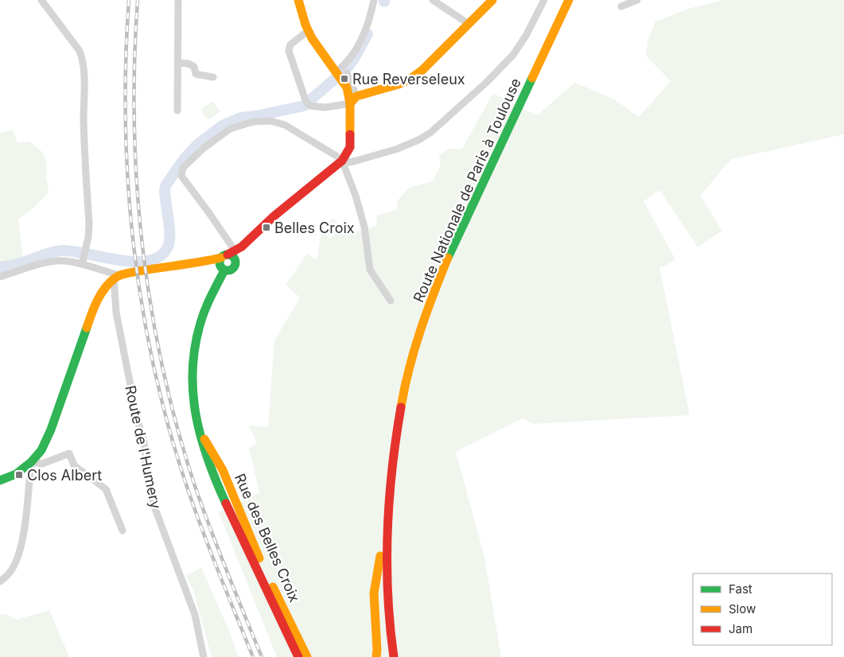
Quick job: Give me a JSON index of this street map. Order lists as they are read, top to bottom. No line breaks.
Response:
{"streets":{"main road":["Route Nationale de Paris à Toulouse","Rue des Belles Croix"],"street":["Route de l'Humery"]},"places":{"transit":["Rue Reverseleux","Belles Croix","Clos Albert"]},"legend":["Fast","Slow","Jam"]}
